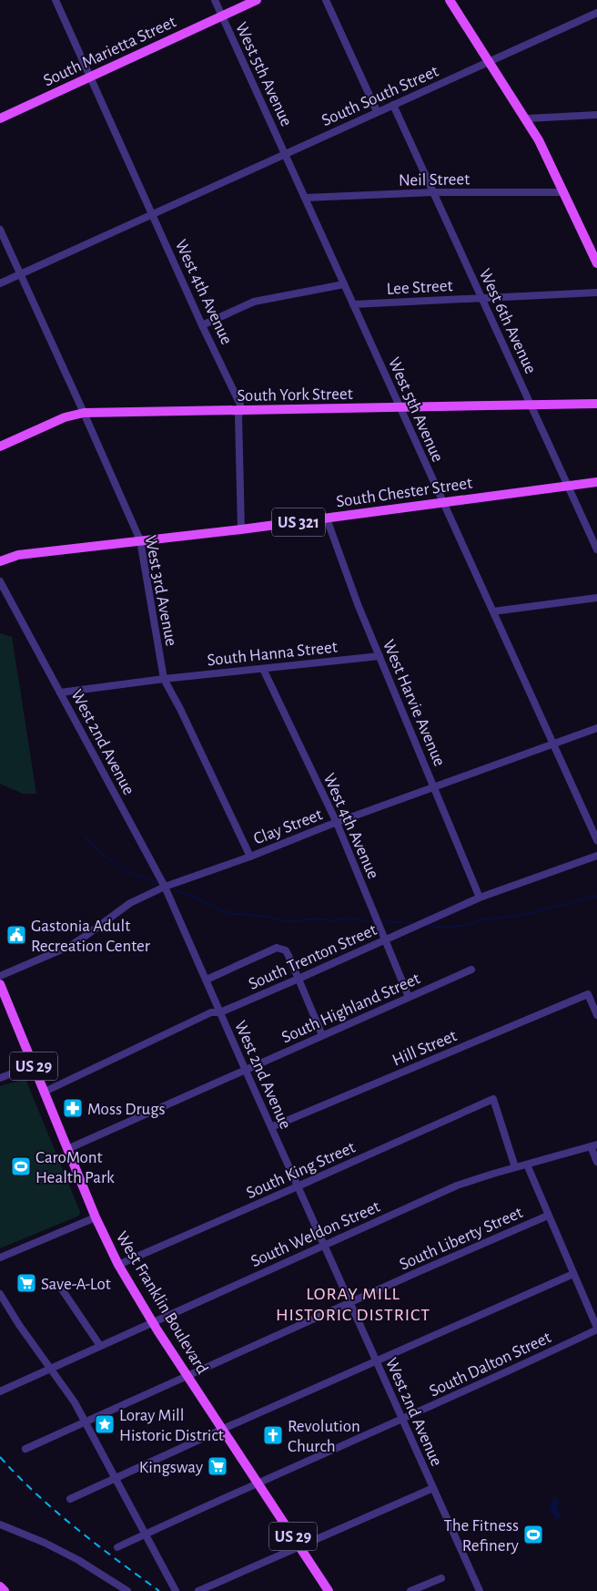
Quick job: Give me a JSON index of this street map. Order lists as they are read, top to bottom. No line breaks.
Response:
{"streets":{"main road":["South Marietta Street","South York Street","South Chester Street","US 321","US 29","West Franklin Boulevard"],"street":["West 5th Avenue","South South Street","Neil Street","Lee Street","West 4th Avenue","West 6th Avenue","West 3rd Avenue","South Hanna Street","West Harvie Avenue","West 2nd Avenue","Clay Street","South Trenton Street","South Highland Street","Hill Street","South King Street","South Weldon Street","South Liberty Street","South Dalton Street"]},"crossings":[["South Marietta Street","West 5th Avenue"],["South Marietta Street","West 4th Avenue"],["West 5th Avenue","South South Street"],["West 5th Avenue","Neil Street"],["West 5th Avenue","Lee Street"],["West 5th Avenue","South York Street"],["West 5th Avenue","South Chester Street"],["West 5th Avenue","Clay Street"],["South South Street","West 4th Avenue"],["South South Street","West 6th Avenue"],["South South Street","West 3rd Avenue"],["Neil Street","West 6th Avenue"],["Lee Street","West 6th Avenue"],["West 4th Avenue","South York Street"],["West 4th Avenue","South Chester Street"],["West 4th Avenue","South Hanna Street"],["West 4th Avenue","Clay Street"],["West 4th Avenue","South Trenton Street"],["West 4th Avenue","South Highland Street"],["West 6th Avenue","South York Street"],["West 6th Avenue","South Chester Street"],["South York Street","West 3rd Avenue"],["South Chester Street","West 3rd Avenue"],["South Chester Street","West Harvie Avenue"],["West 3rd Avenue","South Hanna Street"],["West 3rd Avenue","Clay Street"],["South Hanna Street","West Harvie Avenue"],["South Hanna Street","West 2nd Avenue"],["West Harvie Avenue","Clay Street"],["West Harvie Avenue","South Trenton Street"],["West 2nd Avenue","Clay Street"],["West 2nd Avenue","South Trenton Street"],["West 2nd Avenue","South Highland Street"],["West 2nd Avenue","Hill Street"],["West 2nd Avenue","South King Street"],["West 2nd Avenue","South Weldon Street"],["West 2nd Avenue","South Liberty Street"],["West 2nd Avenue","South Dalton Street"],["South Trenton Street","West Franklin Boulevard"],["South Highland Street","West Franklin Boulevard"],["South King Street","South Weldon Street"],["South King Street","West Franklin Boulevard"],["South Weldon Street","West Franklin Boulevard"],["South Liberty Street","West Franklin Boulevard"],["West Franklin Boulevard","South Dalton Street"]],"districts":["LORAY MILL HISTORIC DISTRICT"],"places":{"public building":["Gastonia Adult Recreation Center"],"pharmacy":["Moss Drugs"],"sports":["CaroMont Health Park","The Fitness Refinery"],"supermarket":["Save-A-Lot","Kingsway"],"place":["Loray Mill Historic District"],"church":["Revolution Church"]}}
